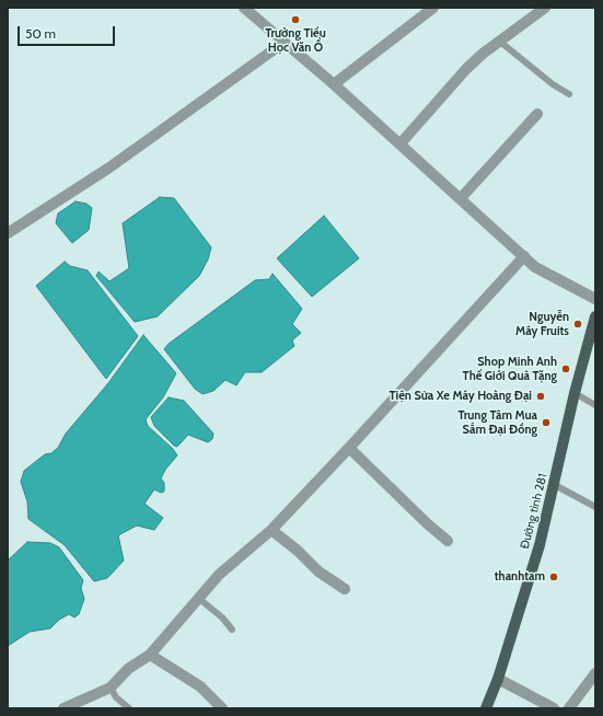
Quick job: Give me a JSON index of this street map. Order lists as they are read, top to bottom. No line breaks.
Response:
{"streets":{"main road":["Đường tỉnh 281"]},"places":["Trường Tiểu Học Văn Ổ","Nguyễn Mây Fruits","Shop Minh Anh Thế Giới Quà Tặng","Tiện Sửa Xe Máy Hoàng Đại","Trung Tâm Mua Sắm Đại Đồng","thanhtam"],"scale_bar":"50 m"}
